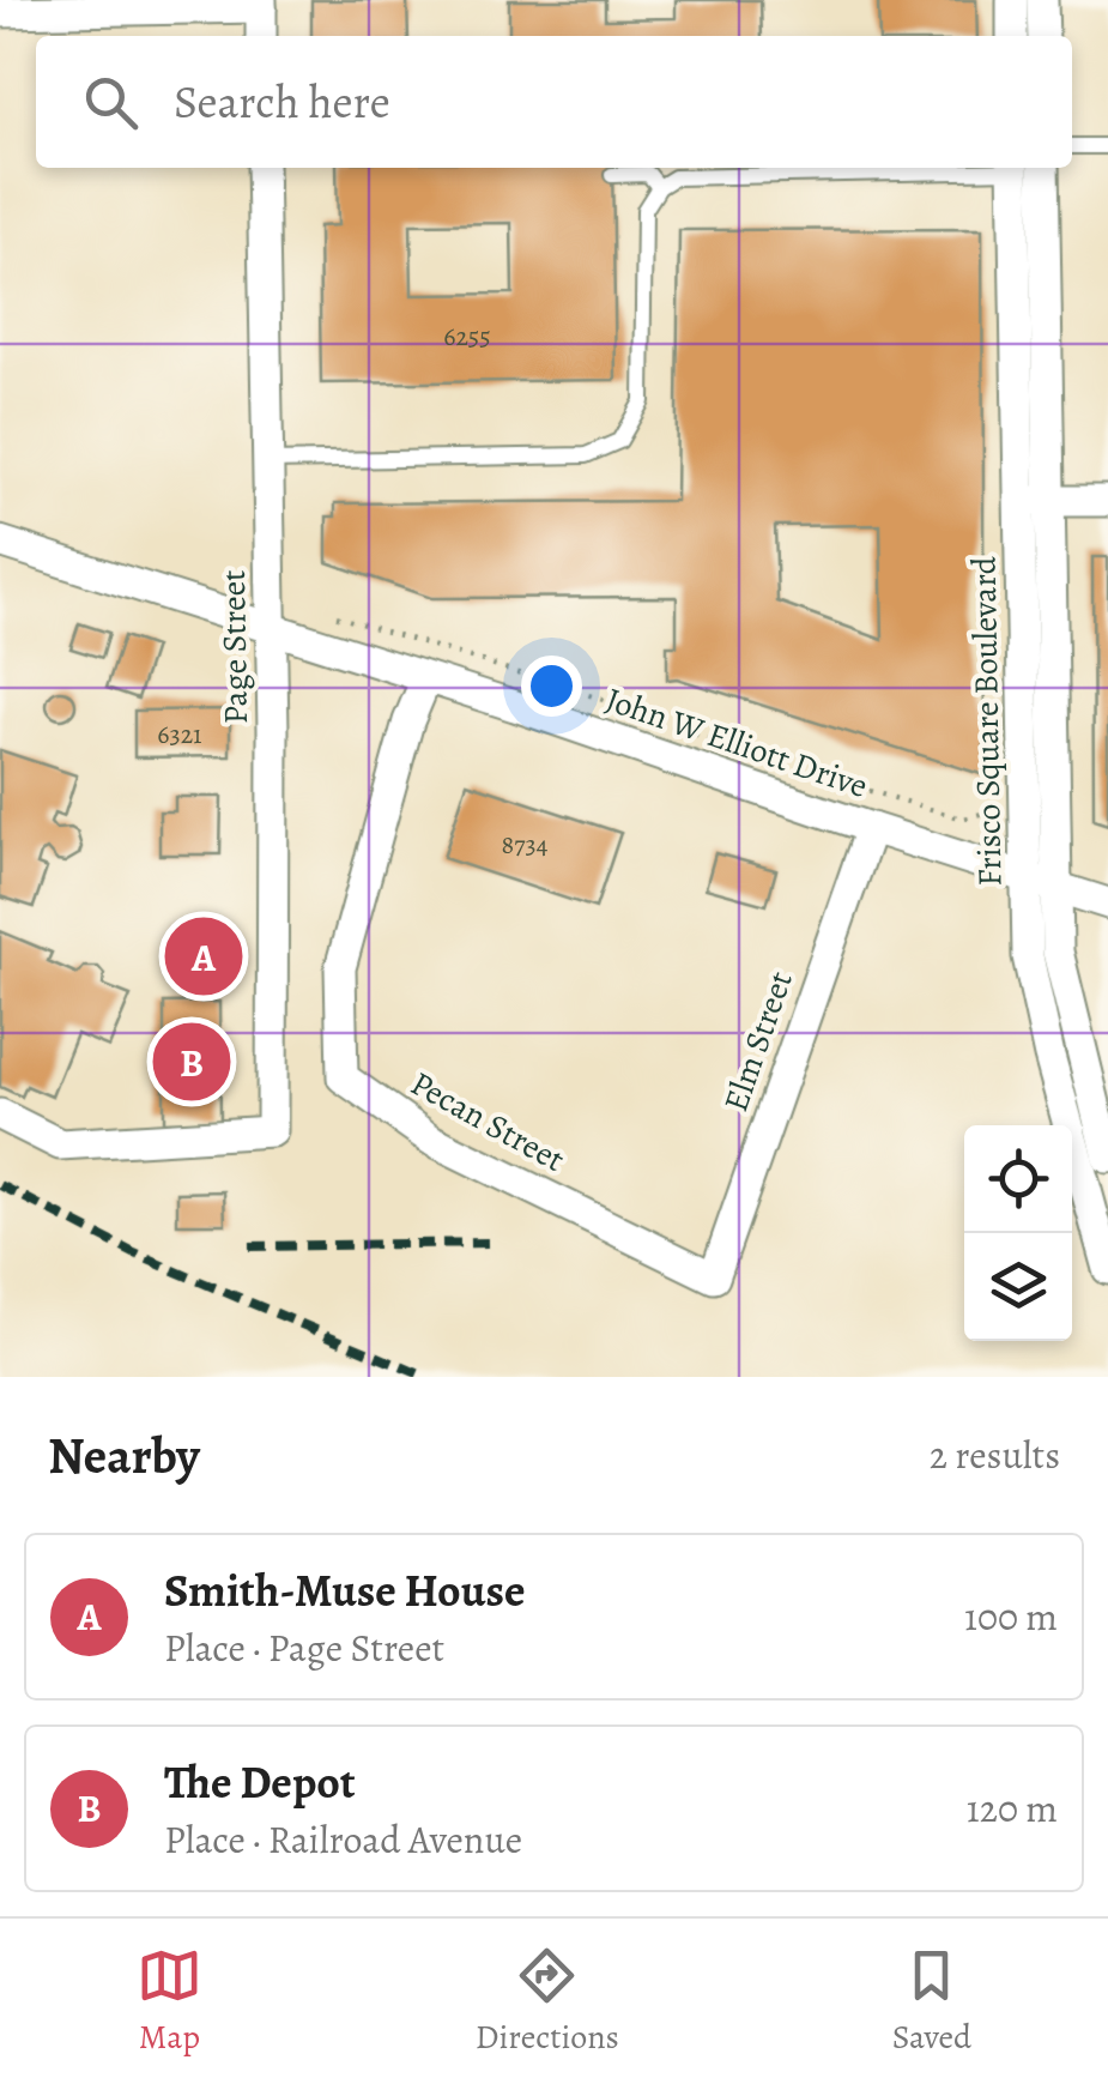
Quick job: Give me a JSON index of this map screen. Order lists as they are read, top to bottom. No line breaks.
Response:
{"streets":{"street":["Page Street","Frisco Square Boulevard","John W Elliott Drive","Elm Street","Pecan Street"]},"crossings":[["Page Street","John W Elliott Drive"],["Frisco Square Boulevard","John W Elliott Drive"],["John W Elliott Drive","Elm Street"],["John W Elliott Drive","Pecan Street"],["Elm Street","Pecan Street"]],"house_numbers":["6255","6321","8734"],"page":{"search":"Search here","pins":["A","B"],"heading":["Nearby","2 results"],"list":[{"mark":"A","name":"Smith-Muse House","note":"Place · Page Street","value":"100 m"},{"mark":"B","name":"The Depot","note":"Place · Railroad Avenue","value":"120 m"}],"nav":["Map","Directions","Saved"]}}
